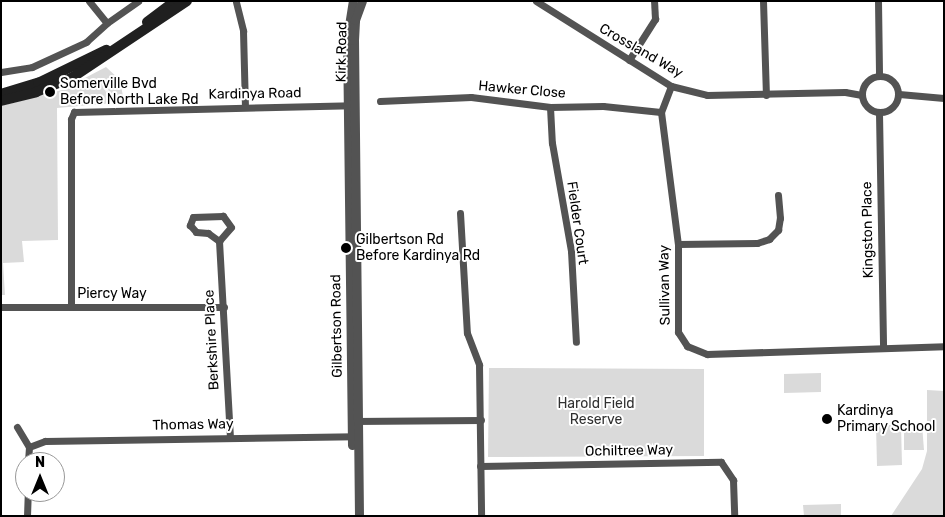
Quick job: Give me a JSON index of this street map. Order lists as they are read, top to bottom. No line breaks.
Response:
{"streets":{"street":["Crossland Way","Kirk Road","Hawker Close","Kardinya Road","Fielder Court","Kingston Place","Sullivan Way","Piercy Way","Gilbertson Road","Berkshire Place","Thomas Way","Ochiltree Way"]},"crossings":[["Crossland Way","Kingston Place"],["Kirk Road","Kardinya Road"],["Kirk Road","Gilbertson Road"],["Hawker Close","Fielder Court"],["Hawker Close","Sullivan Way"],["Kardinya Road","Piercy Way"],["Kardinya Road","Gilbertson Road"],["Kingston Place","Sullivan Way"],["Piercy Way","Berkshire Place"],["Gilbertson Road","Thomas Way"],["Berkshire Place","Thomas Way"]],"parks":["Harold Field Reserve"],"places":["Somerville Bvd Before North Lake Rd","Gilbertson Rd Before Kardinya Rd","Kardinya Primary School"],"north":"top"}
